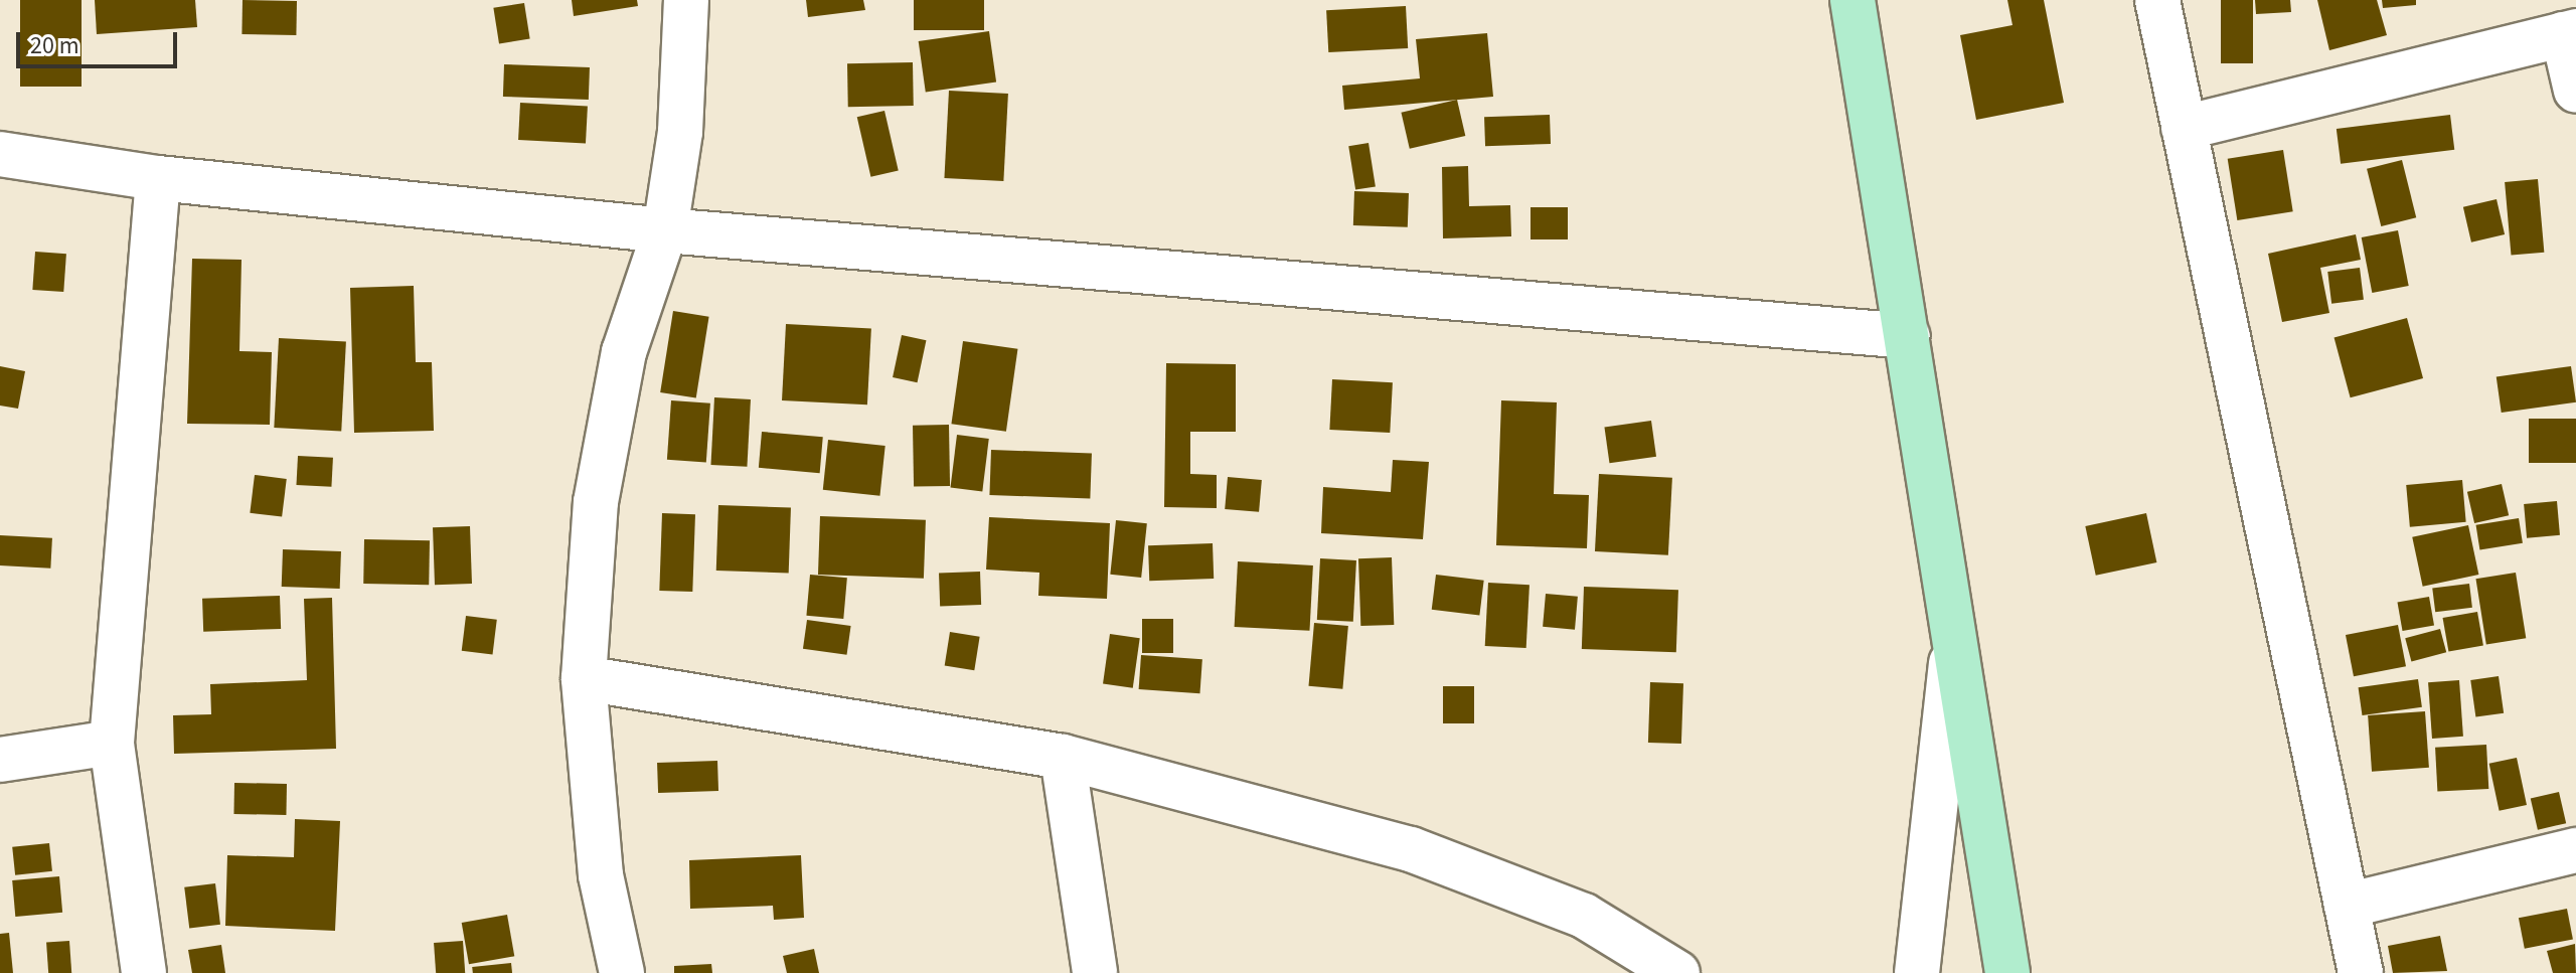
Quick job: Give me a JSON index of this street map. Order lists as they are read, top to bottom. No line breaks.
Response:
{"scale_bar":"20 m"}
